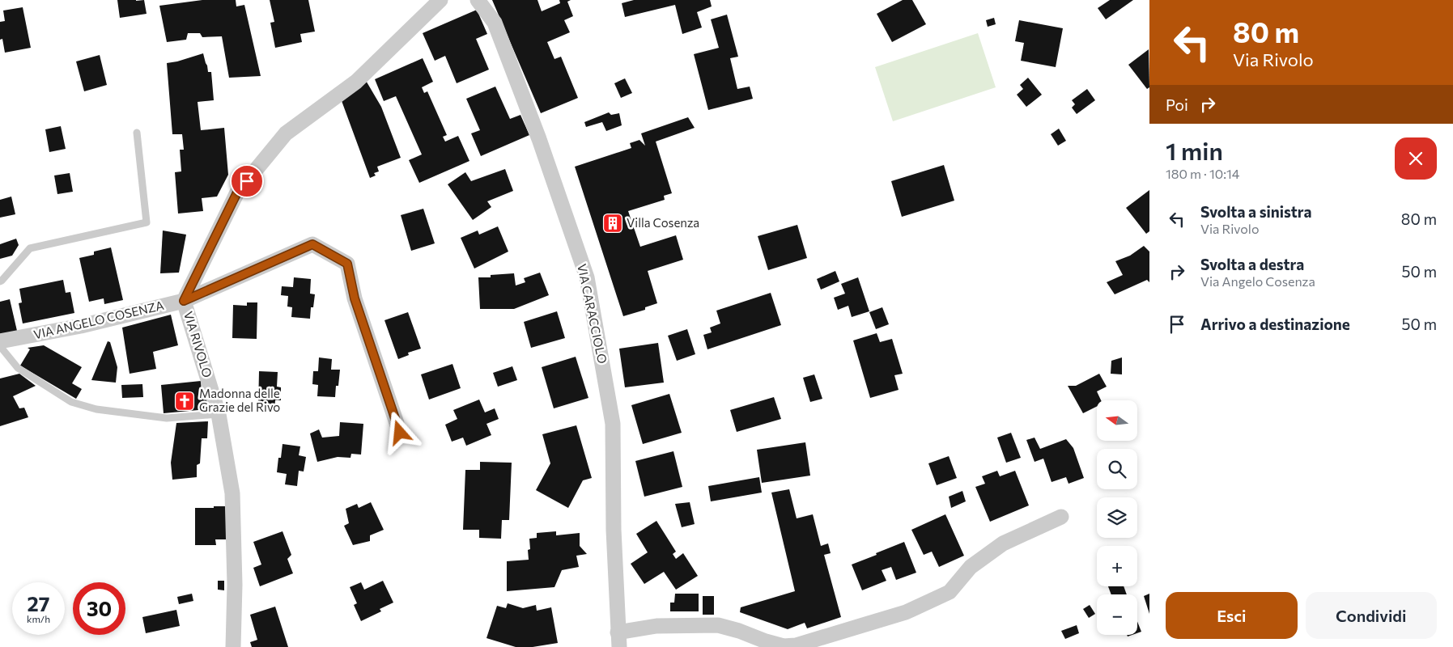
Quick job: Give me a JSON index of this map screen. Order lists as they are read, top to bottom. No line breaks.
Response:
{"streets":{"street":["VIA CARACCIOLO","VIA ANGELO COSENZA","VIA RIVOLO"]},"crossings":[["VIA ANGELO COSENZA","VIA RIVOLO"]],"places":{"building":["Villa Cosenza"],"church":["Madonna delle Grazie del Rivo"]},"north":"left","page":{"turn":["80 m","Via Rivolo"],"then":"Poi","heading":["1 min","180 m · 10:14"],"list":[{"name":"Svolta a sinistra","note":"Via Rivolo","value":"80 m"},{"name":"Svolta a destra","note":"Via Angelo Cosenza","value":"50 m"},{"name":"Arrivo a destinazione","value":"50 m"}],"map_buttons":["+","−"],"speed":"27 km/h","limit":"30","buttons":["Esci","Condividi"]}}
